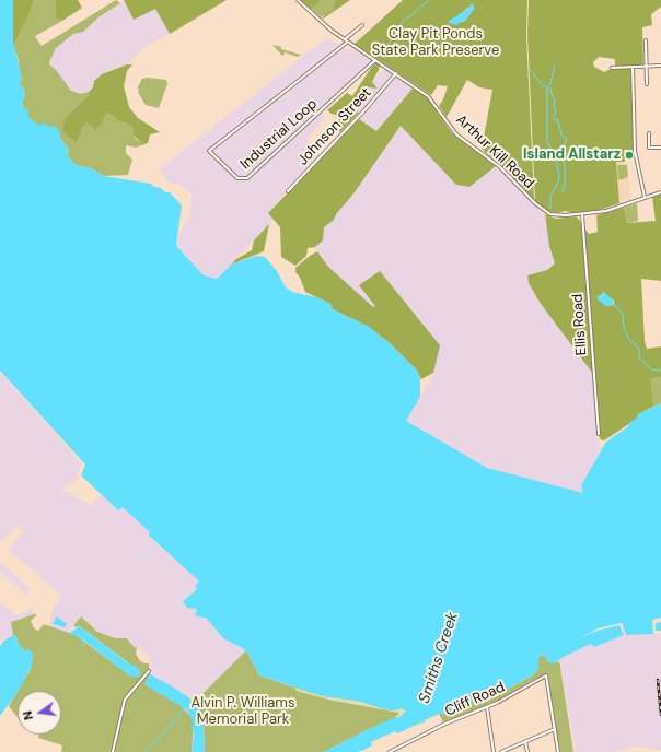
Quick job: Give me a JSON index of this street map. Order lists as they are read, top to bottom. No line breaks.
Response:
{"streets":{"street":["Johnson Street","Industrial Loop","Arthur Kill Road","Ellis Road","Cliff Road"]},"crossings":[["Johnson Street","Arthur Kill Road"],["Industrial Loop","Arthur Kill Road"],["Arthur Kill Road","Ellis Road"]],"water":["Smiths Creek"],"parks":["Clay Pit Ponds State Park Preserve","Alvin P. Williams Memorial Park"],"places":["Island Allstarz"],"north":"left"}
